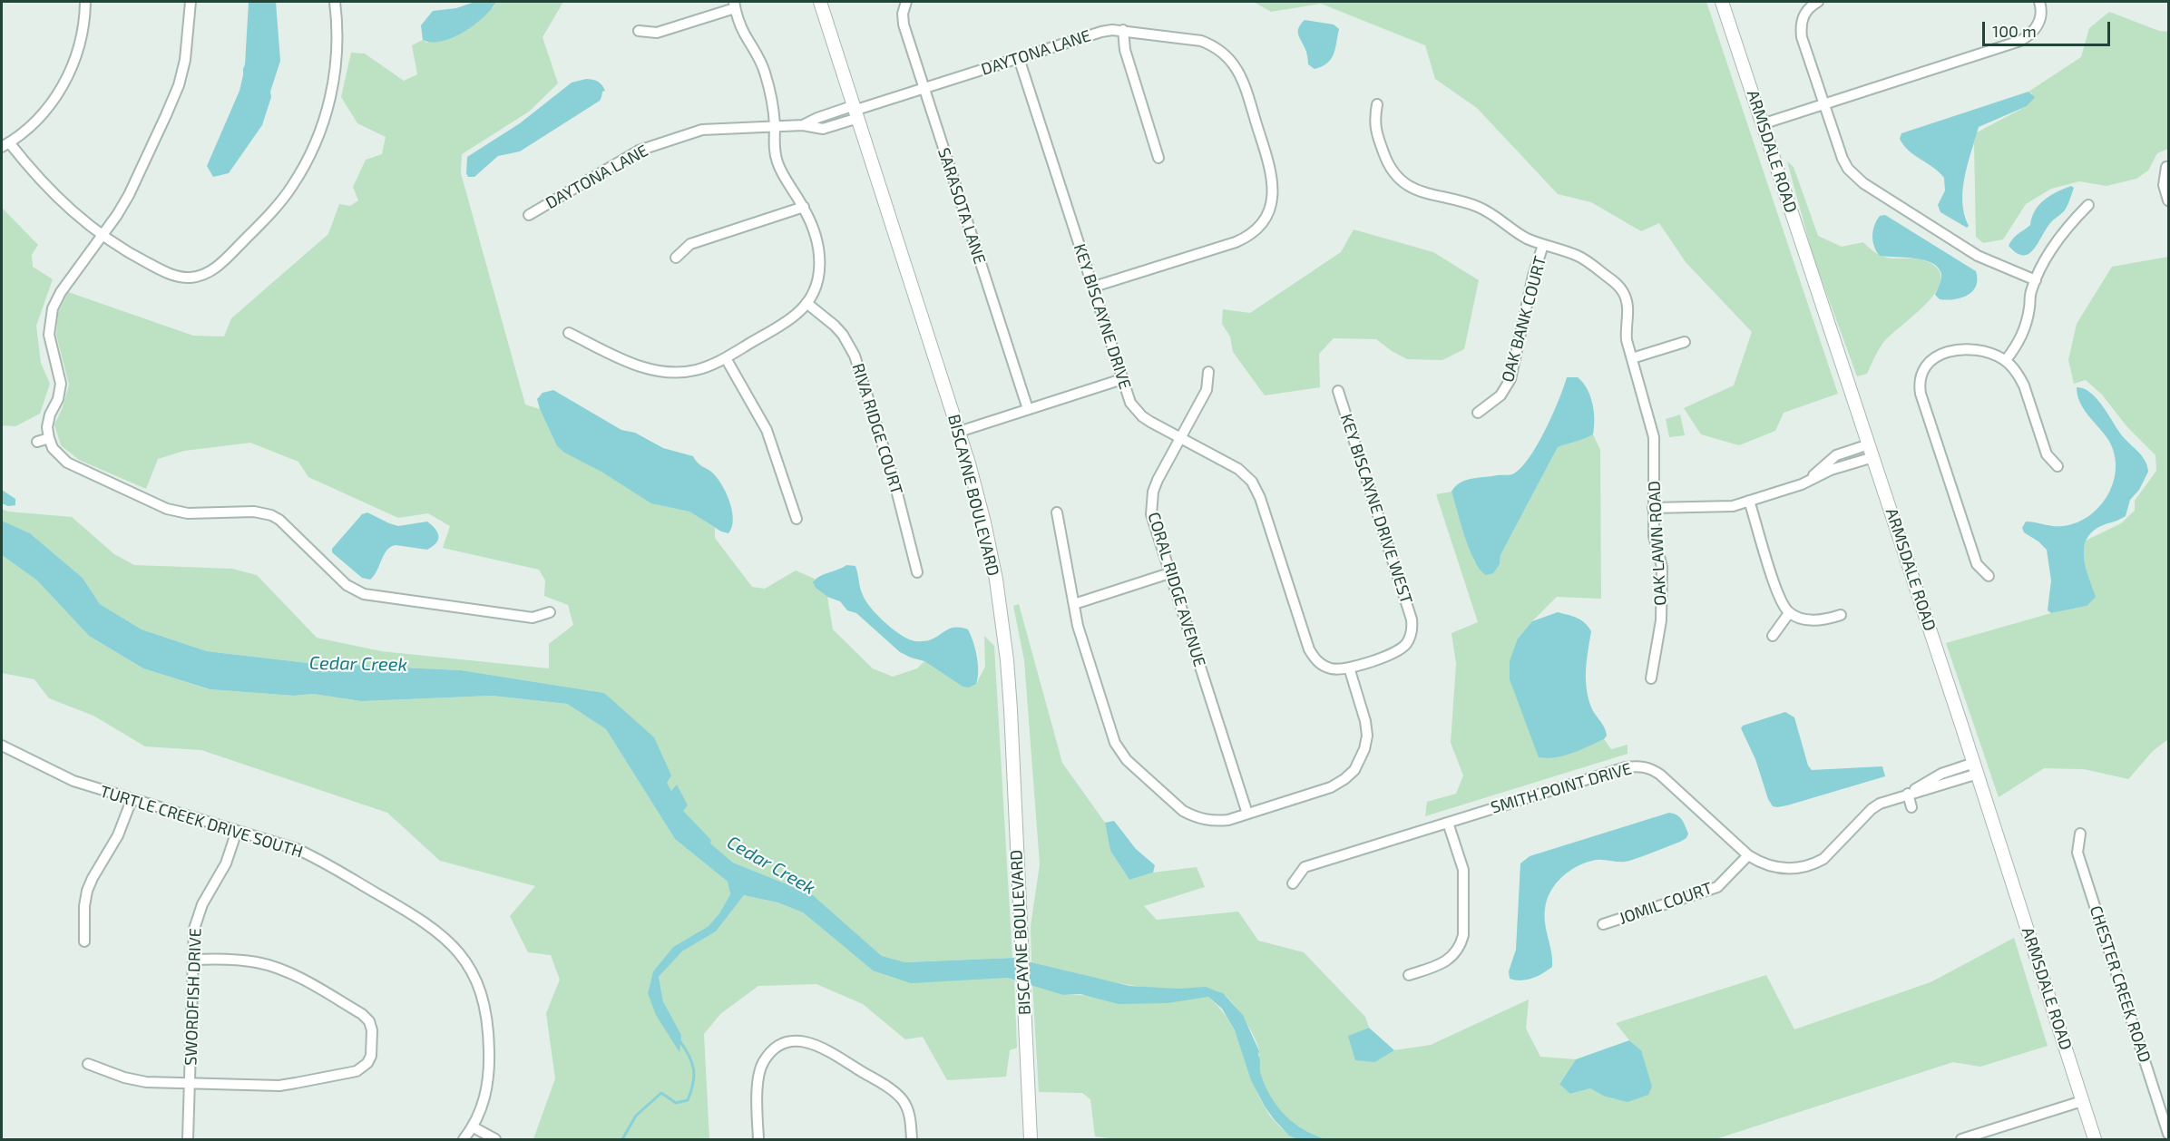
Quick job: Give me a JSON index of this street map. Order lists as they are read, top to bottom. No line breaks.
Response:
{"streets":{"street":["DAYTONA LANE","ARMSDALE ROAD","SARASOTA LANE","KEY BISCAYNE DRIVE","OAK BANK COURT","RIVA RIDGE COURT","BISCAYNE BOULEVARD","KEY BISCAYNE DRIVE WEST","OAK LAWN ROAD","CORAL RIDGE AVENUE","SMITH POINT DRIVE","TURTLE CREEK DRIVE SOUTH","JOMIL COURT","CHESTER CREEK ROAD","SWORDFISH DRIVE"]},"crossings":[["DAYTONA LANE","SARASOTA LANE"],["DAYTONA LANE","KEY BISCAYNE DRIVE"],["DAYTONA LANE","BISCAYNE BOULEVARD"],["ARMSDALE ROAD","SMITH POINT DRIVE"],["KEY BISCAYNE DRIVE","KEY BISCAYNE DRIVE WEST"],["KEY BISCAYNE DRIVE","CORAL RIDGE AVENUE"],["OAK BANK COURT","OAK LAWN ROAD"],["SMITH POINT DRIVE","JOMIL COURT"],["TURTLE CREEK DRIVE SOUTH","SWORDFISH DRIVE"]],"water":["Cedar Creek"],"scale_bar":"100 m"}
